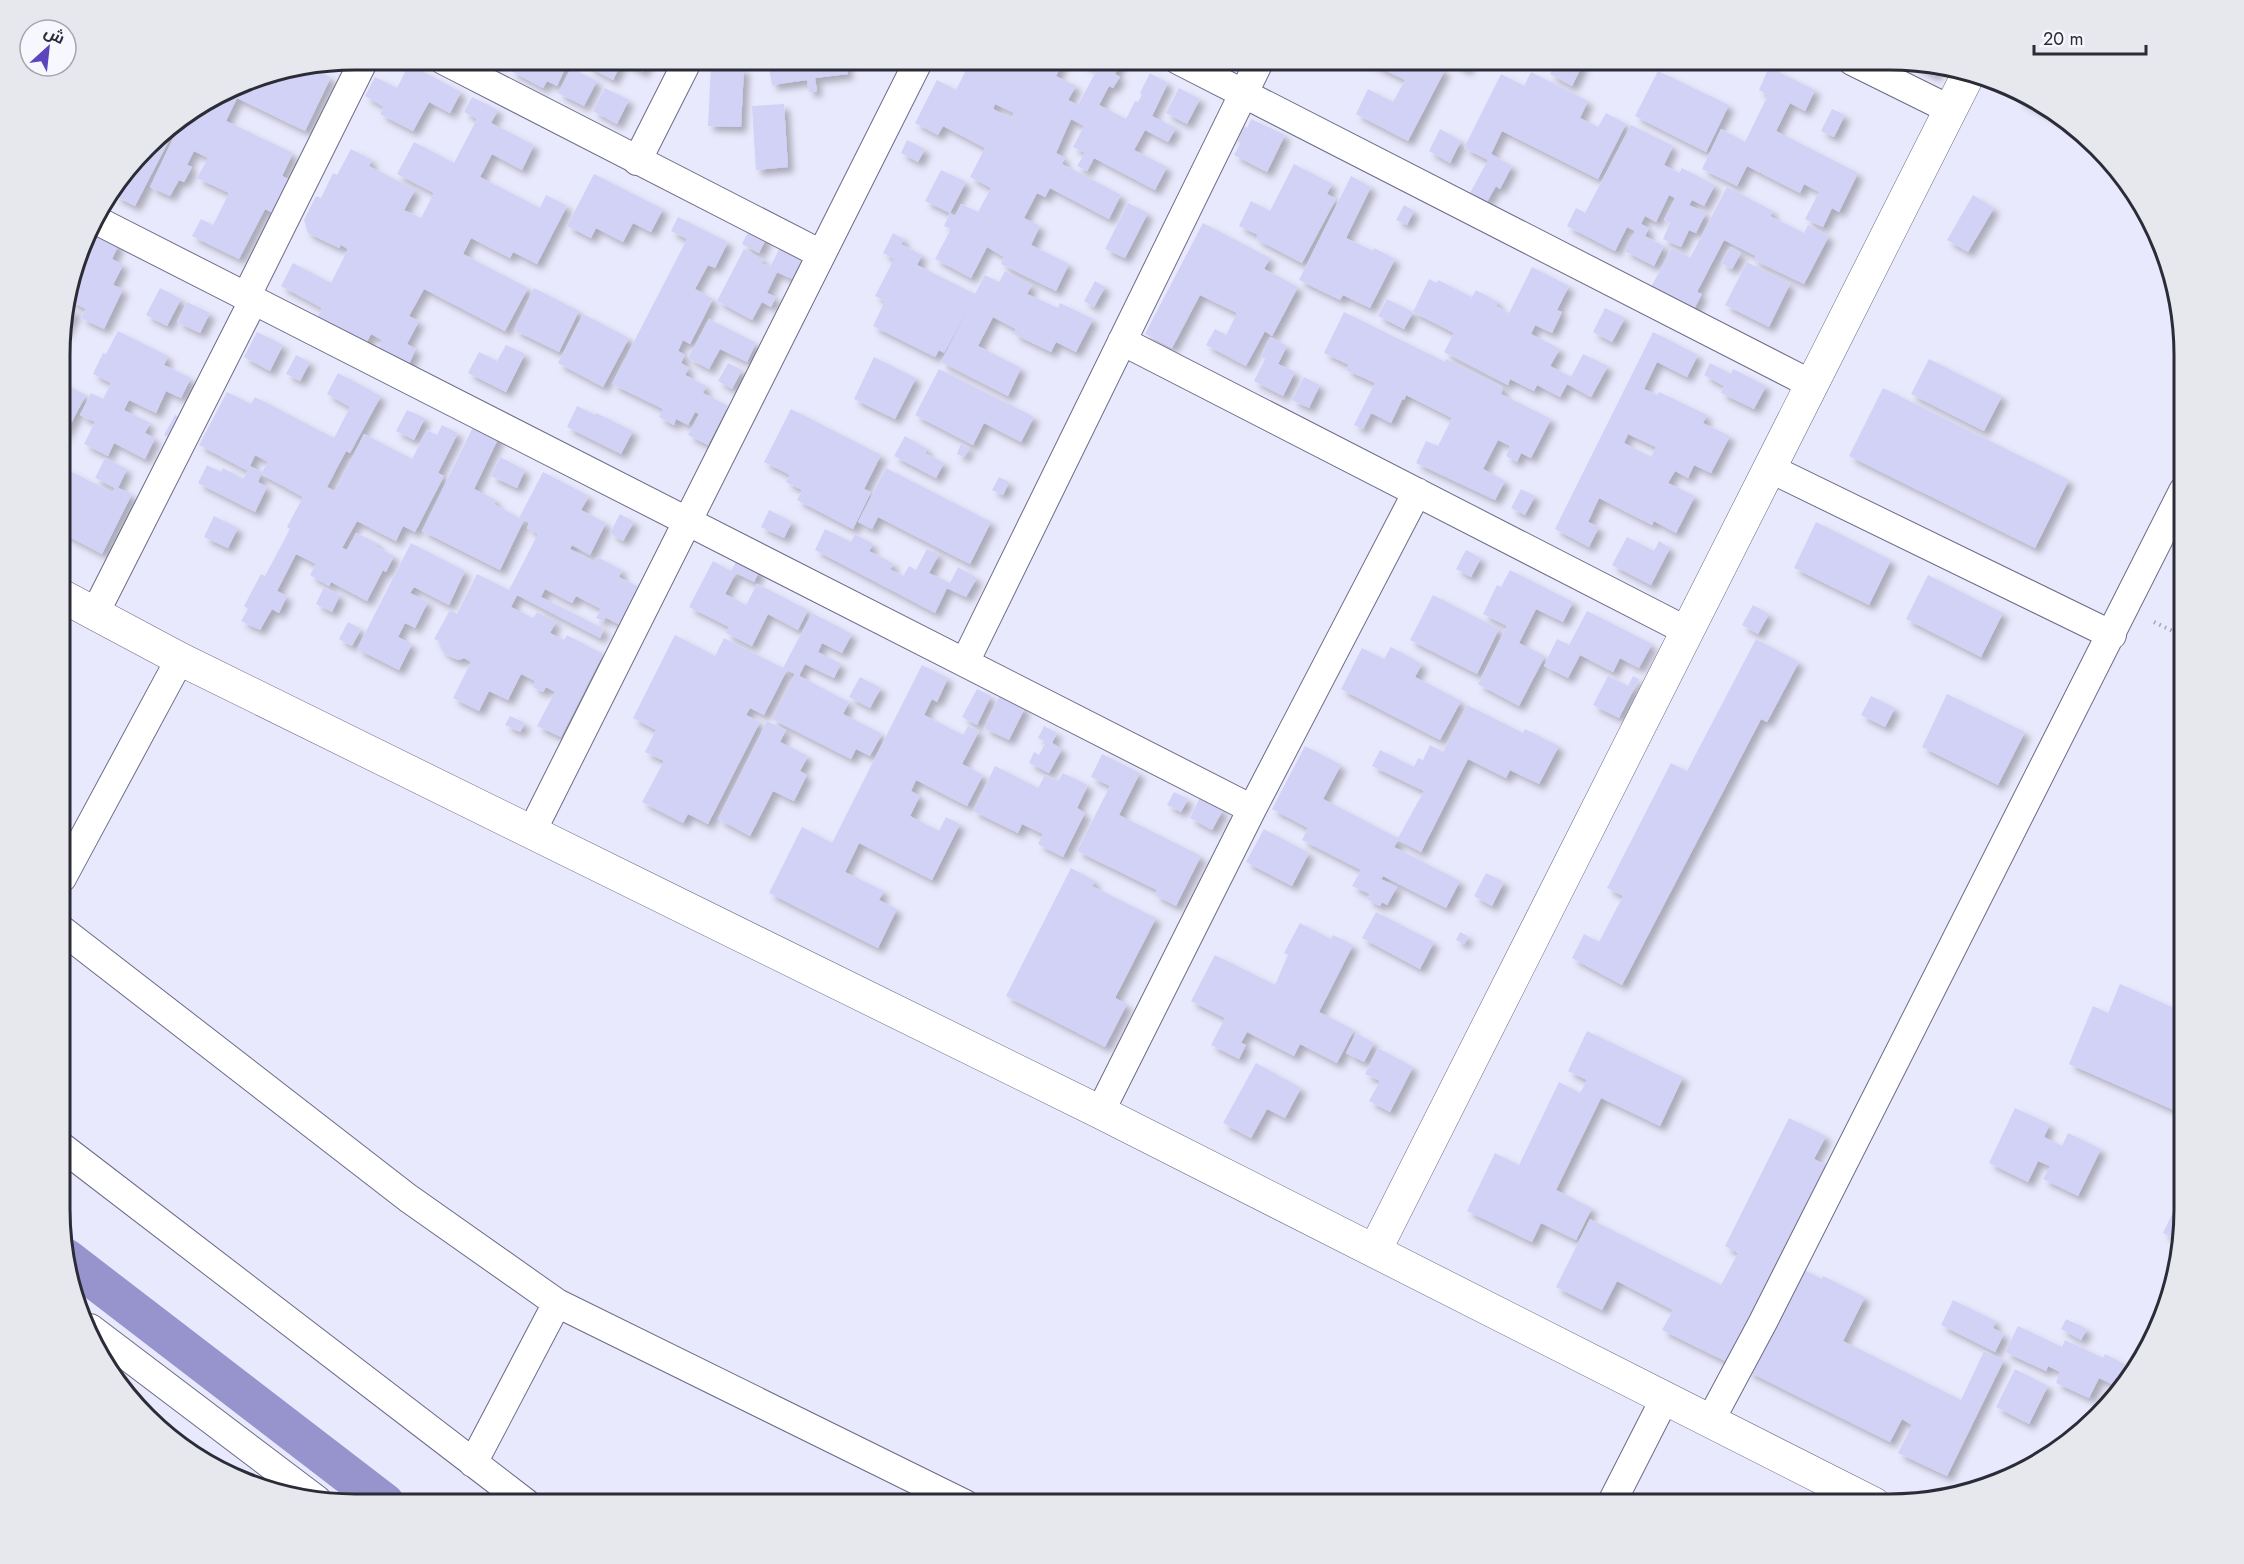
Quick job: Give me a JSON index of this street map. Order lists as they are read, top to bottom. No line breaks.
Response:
{"scale_bar":"20 m","north":"top right"}
